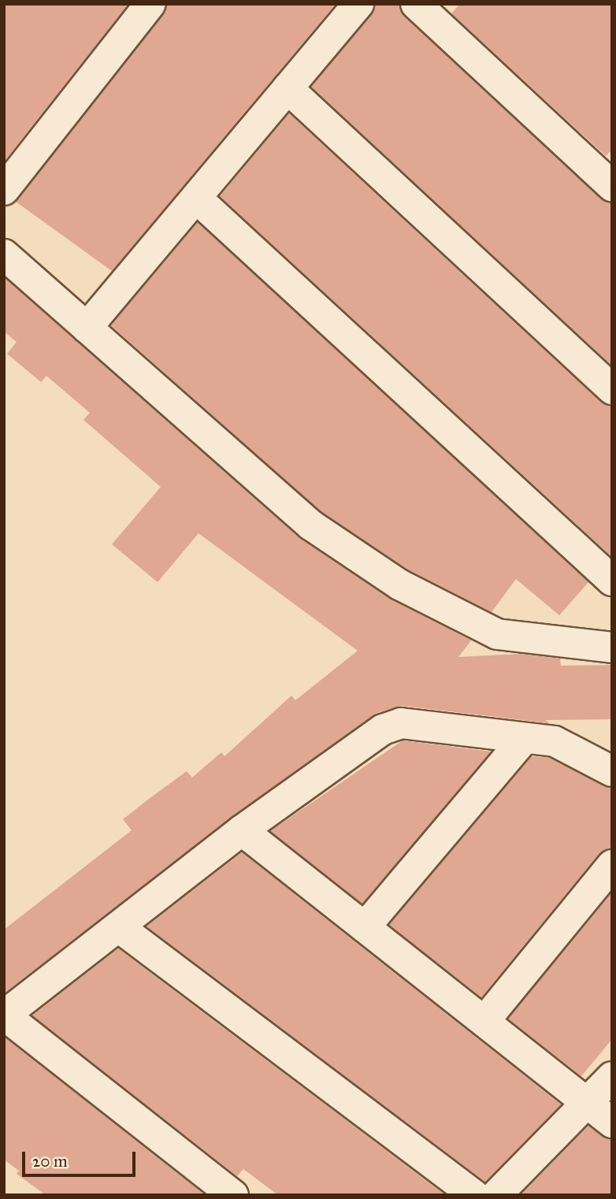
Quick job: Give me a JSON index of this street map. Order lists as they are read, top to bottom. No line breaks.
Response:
{"scale_bar":"20 m"}
